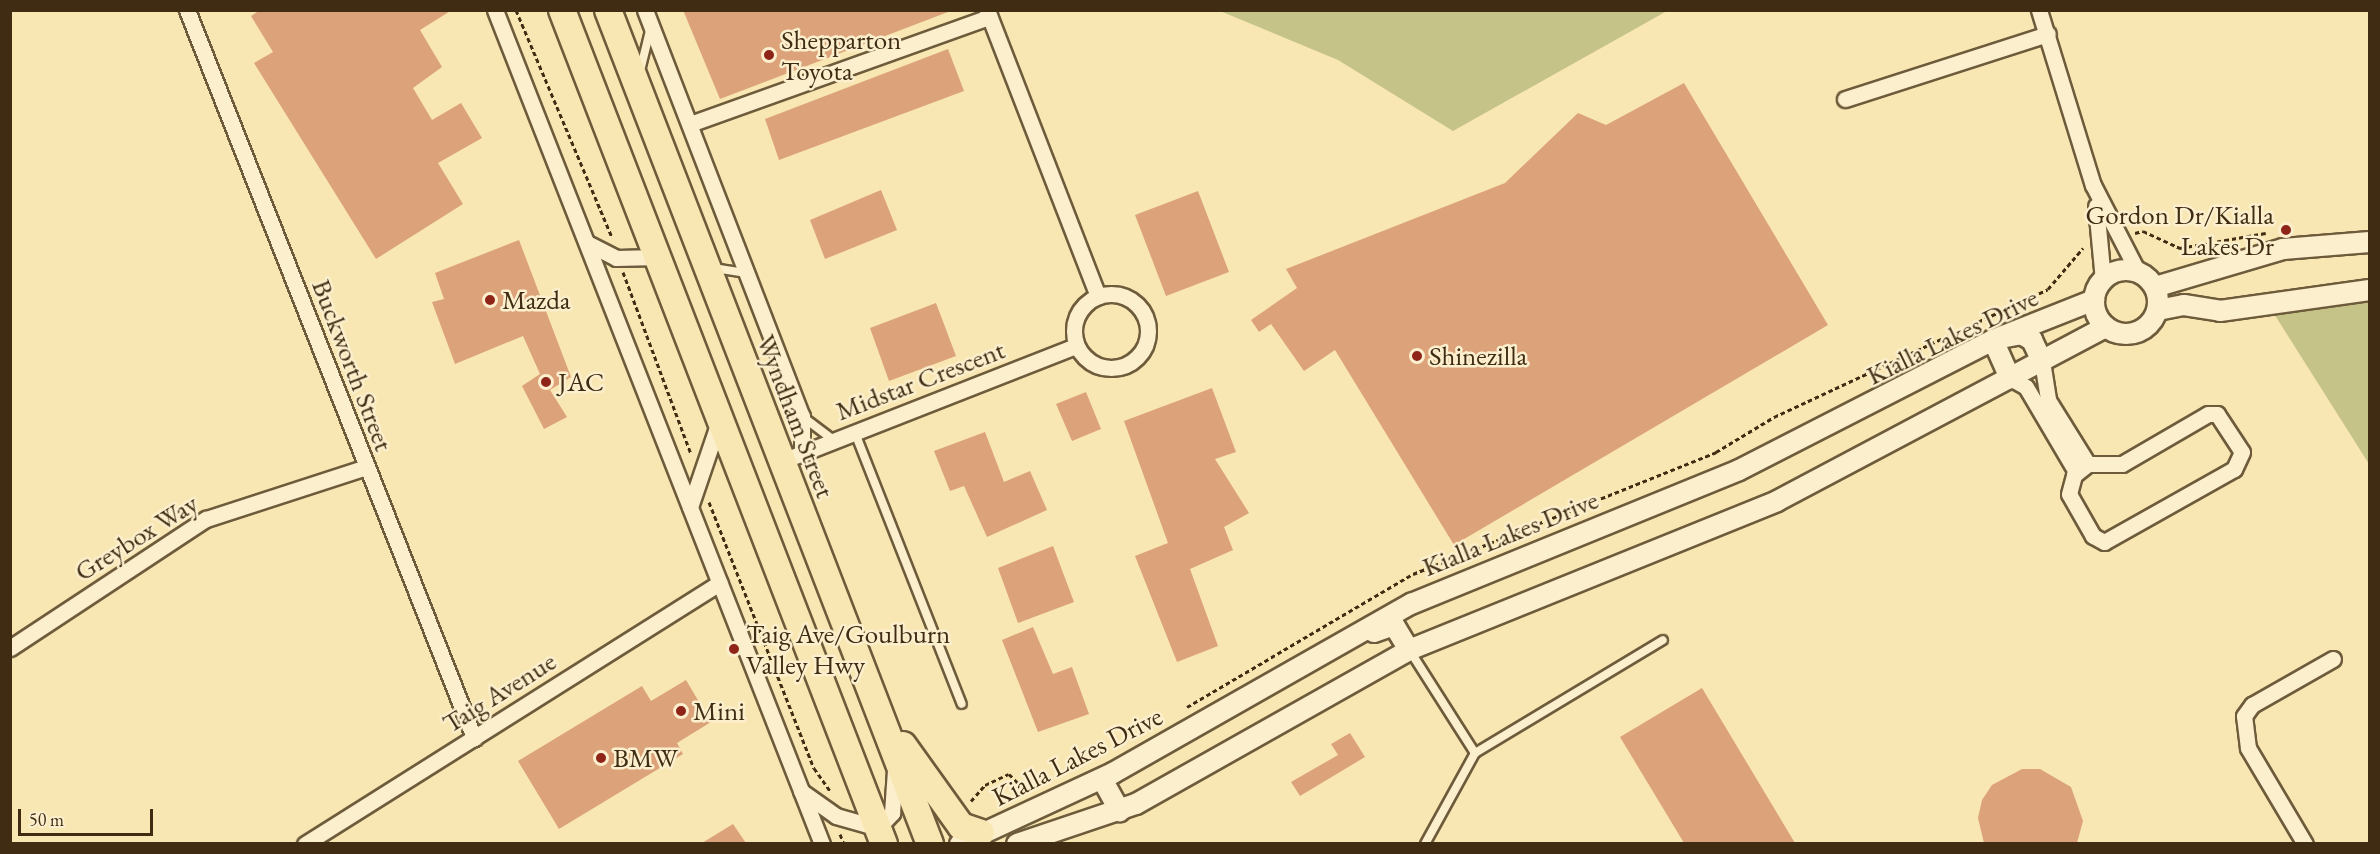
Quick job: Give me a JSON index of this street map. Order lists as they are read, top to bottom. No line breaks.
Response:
{"streets":{"highway":["Wyndham Street"],"street":["Kialla Lakes Drive","Buckworth Street","Midstar Crescent","Greybox Way","Taig Avenue"]},"crossings":[["Buckworth Street","Greybox Way"],["Buckworth Street","Taig Avenue"],["Midstar Crescent","Wyndham Street"]],"places":["Shepparton Toyota","Gordon Dr/Kialla Lakes Dr","Mazda","Shinezilla","JAC","Taig Ave/Goulburn Valley Hwy","Mini","BMW"],"scale_bar":"50 m"}
